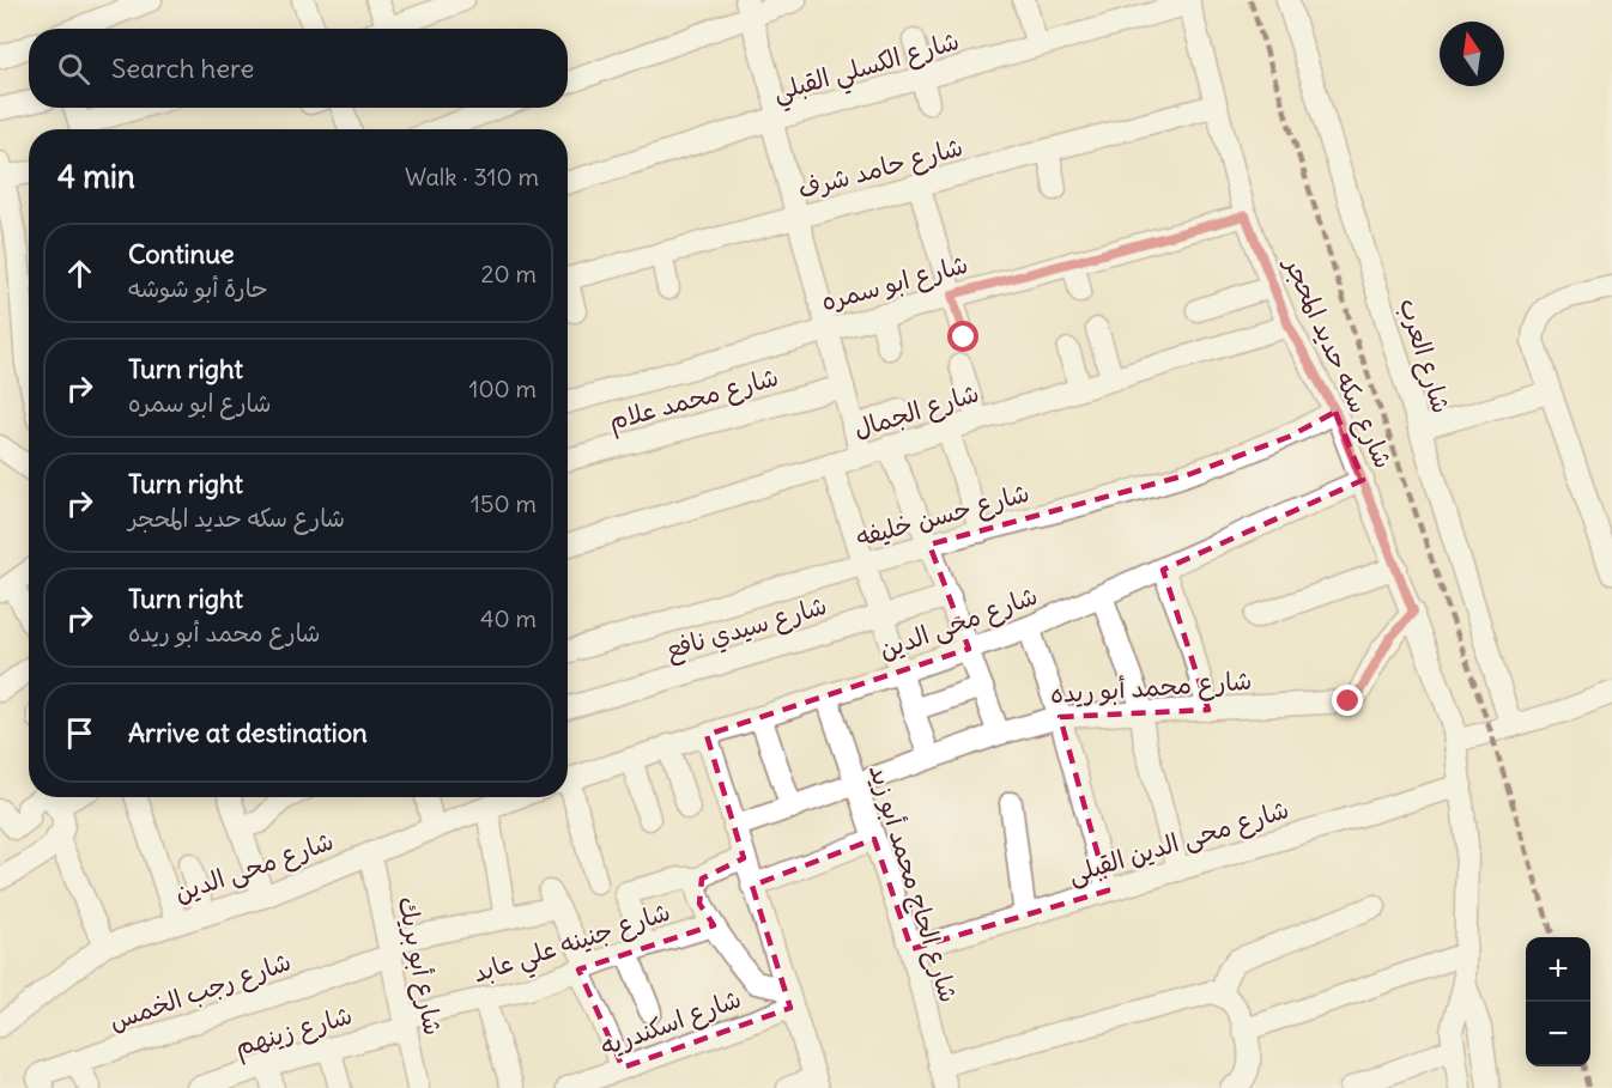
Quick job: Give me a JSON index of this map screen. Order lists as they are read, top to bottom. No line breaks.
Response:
{"streets":{"street":["شارع الكسلي القبلي","شارع حامد شرف","شارع ابو سمره","شارع العرب","شارع سكه حديد المحجر","شارع محمد علام","شارع الجمال","شارع حسن خليفه","شارع محى الدين","شارع سيدي نافع","شارع محمد أبو ريده","شارع محى الدين القبلى","شارع الحاج محمد أبو زيد","شارع جنينه علي عابد","شارع أبو بريك","شارع رجب الخمس","شارع اسكندريه","شارع زينهم"]},"crossings":[["شارع الكسلي القبلي","شارع سكه حديد المحجر"],["شارع حامد شرف","شارع سكه حديد المحجر"],["شارع ابو سمره","شارع سكه حديد المحجر"],["شارع سكه حديد المحجر","شارع الجمال"],["شارع سكه حديد المحجر","شارع حسن خليفه"],["شارع سكه حديد المحجر","شارع محى الدين"],["شارع سكه حديد المحجر","شارع محمد أبو ريده"],["شارع سكه حديد المحجر","شارع محى الدين القبلى"],["شارع محى الدين","شارع الحاج محمد أبو زيد"],["شارع محى الدين","شارع أبو بريك"],["شارع محمد أبو ريده","شارع الحاج محمد أبو زيد"],["شارع محى الدين القبلى","شارع الحاج محمد أبو زيد"],["شارع جنينه علي عابد","شارع أبو بريك"],["شارع جنينه علي عابد","شارع رجب الخمس"],["شارع جنينه علي عابد","شارع زينهم"],["شارع أبو بريك","شارع رجب الخمس"],["شارع أبو بريك","شارع زينهم"]],"north":"top","page":{"search":"Search here","heading":["4 min","Walk · 310 m"],"list":[["Continue","حارة أبو شوشه","20 m"],["Turn right","شارع ابو سمره","100 m"],["Turn right","شارع سكه حديد المحجر","150 m"],["Turn right","شارع محمد أبو ريده","40 m"],"Arrive at destination"],"map_buttons":["+","−"]}}
